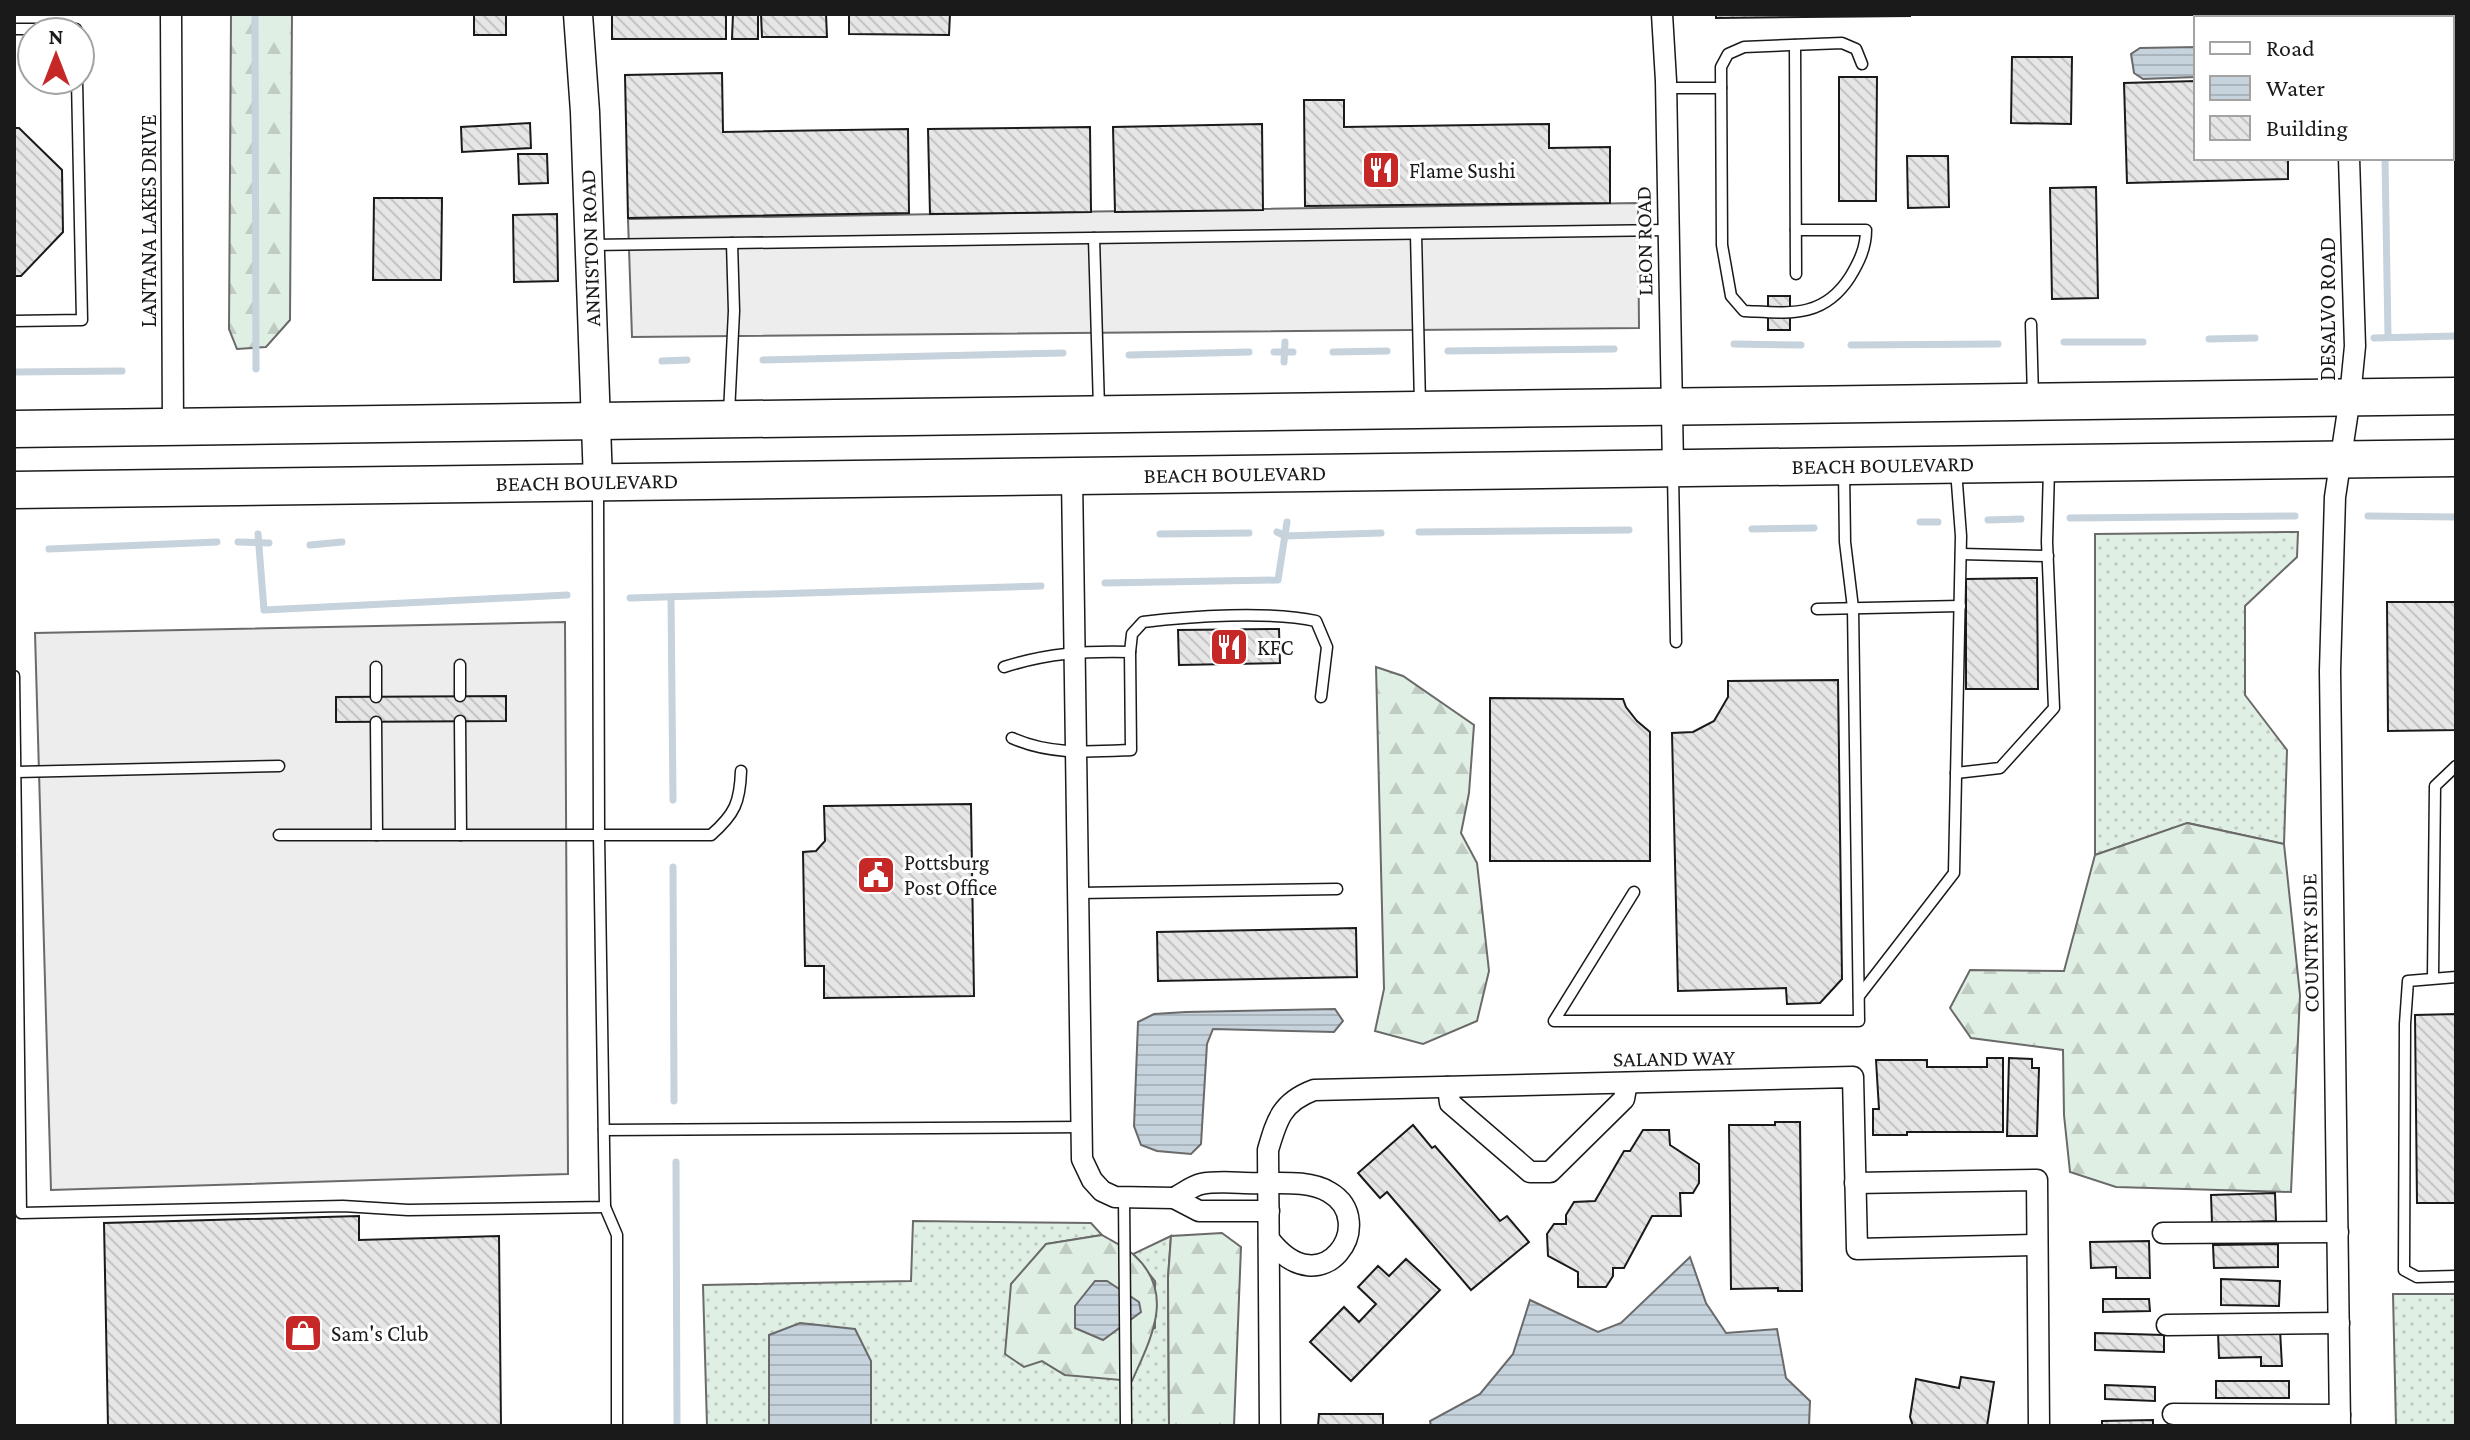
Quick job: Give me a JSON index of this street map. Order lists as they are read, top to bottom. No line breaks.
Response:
{"streets":{"highway":["BEACH BOULEVARD"],"street":["LANTANA LAKES DRIVE","LEON ROAD","ANNISTON ROAD","DESALVO ROAD","COUNTRY SIDE","SALAND WAY"]},"crossings":[["LEON ROAD","BEACH BOULEVARD"],["ANNISTON ROAD","BEACH BOULEVARD"],["DESALVO ROAD","BEACH BOULEVARD"],["DESALVO ROAD","COUNTRY SIDE"],["BEACH BOULEVARD","COUNTRY SIDE"]],"places":{"restaurant":["Flame Sushi","KFC"],"public building":["Pottsburg Post Office"],"shop":["Sam's Club"]},"legend":["Road","Water","Building"],"north":"top"}
